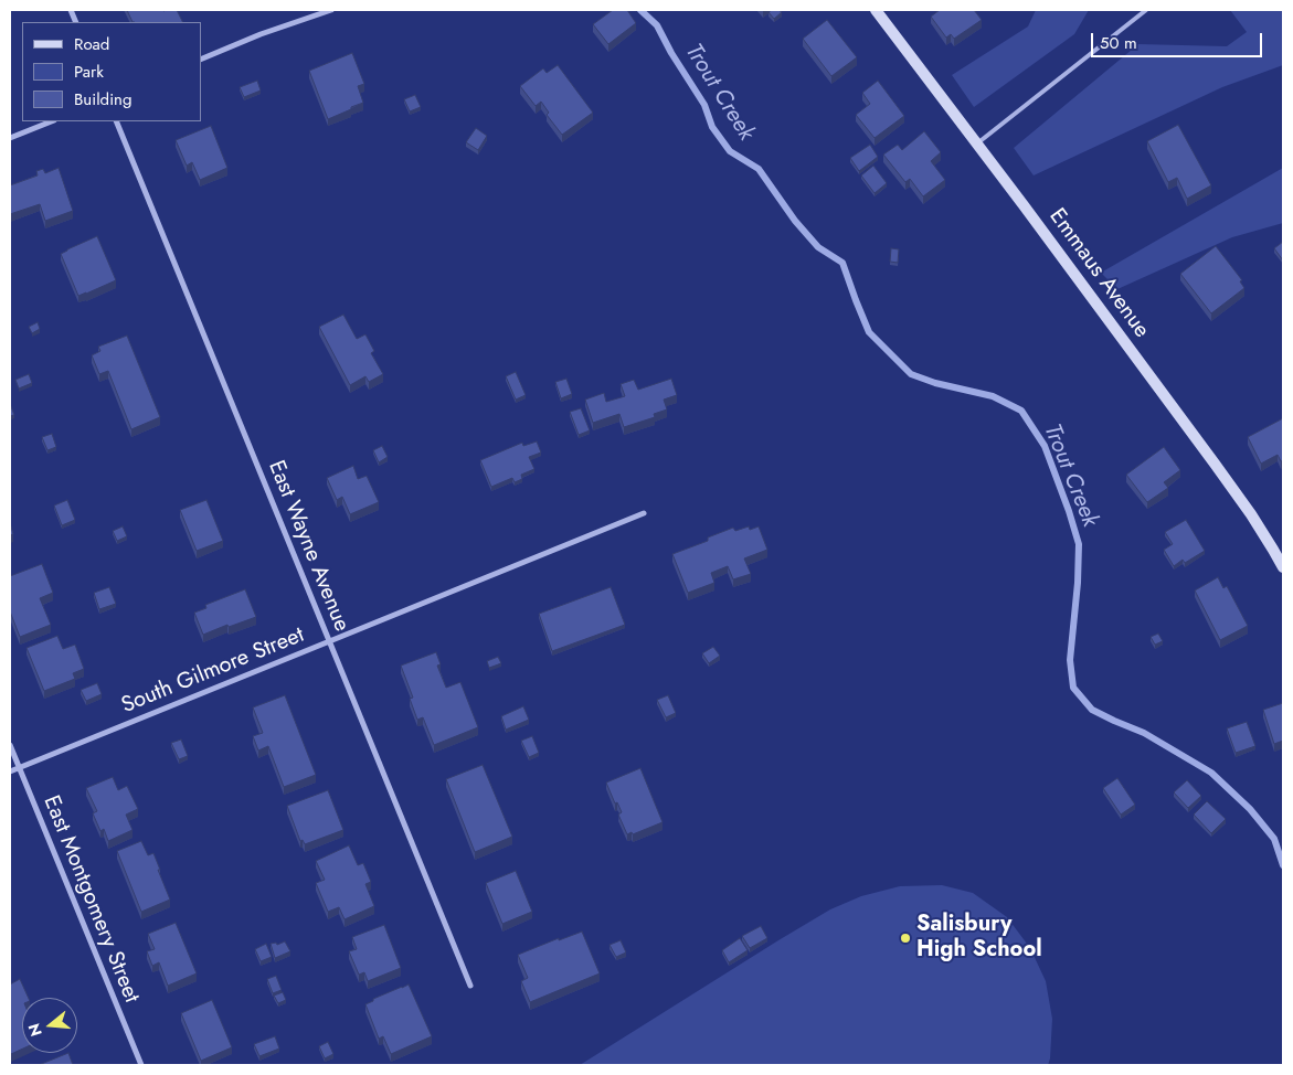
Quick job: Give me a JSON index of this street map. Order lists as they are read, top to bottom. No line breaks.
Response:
{"streets":{"main road":["Emmaus Avenue"],"street":["East Wayne Avenue","South Gilmore Street","East Montgomery Street"]},"crossings":[["East Wayne Avenue","South Gilmore Street"],["South Gilmore Street","East Montgomery Street"]],"water":["Trout Creek"],"places":["Salisbury High School"],"legend":["Road","Park","Building"],"scale_bar":"50 m","north":"left"}
